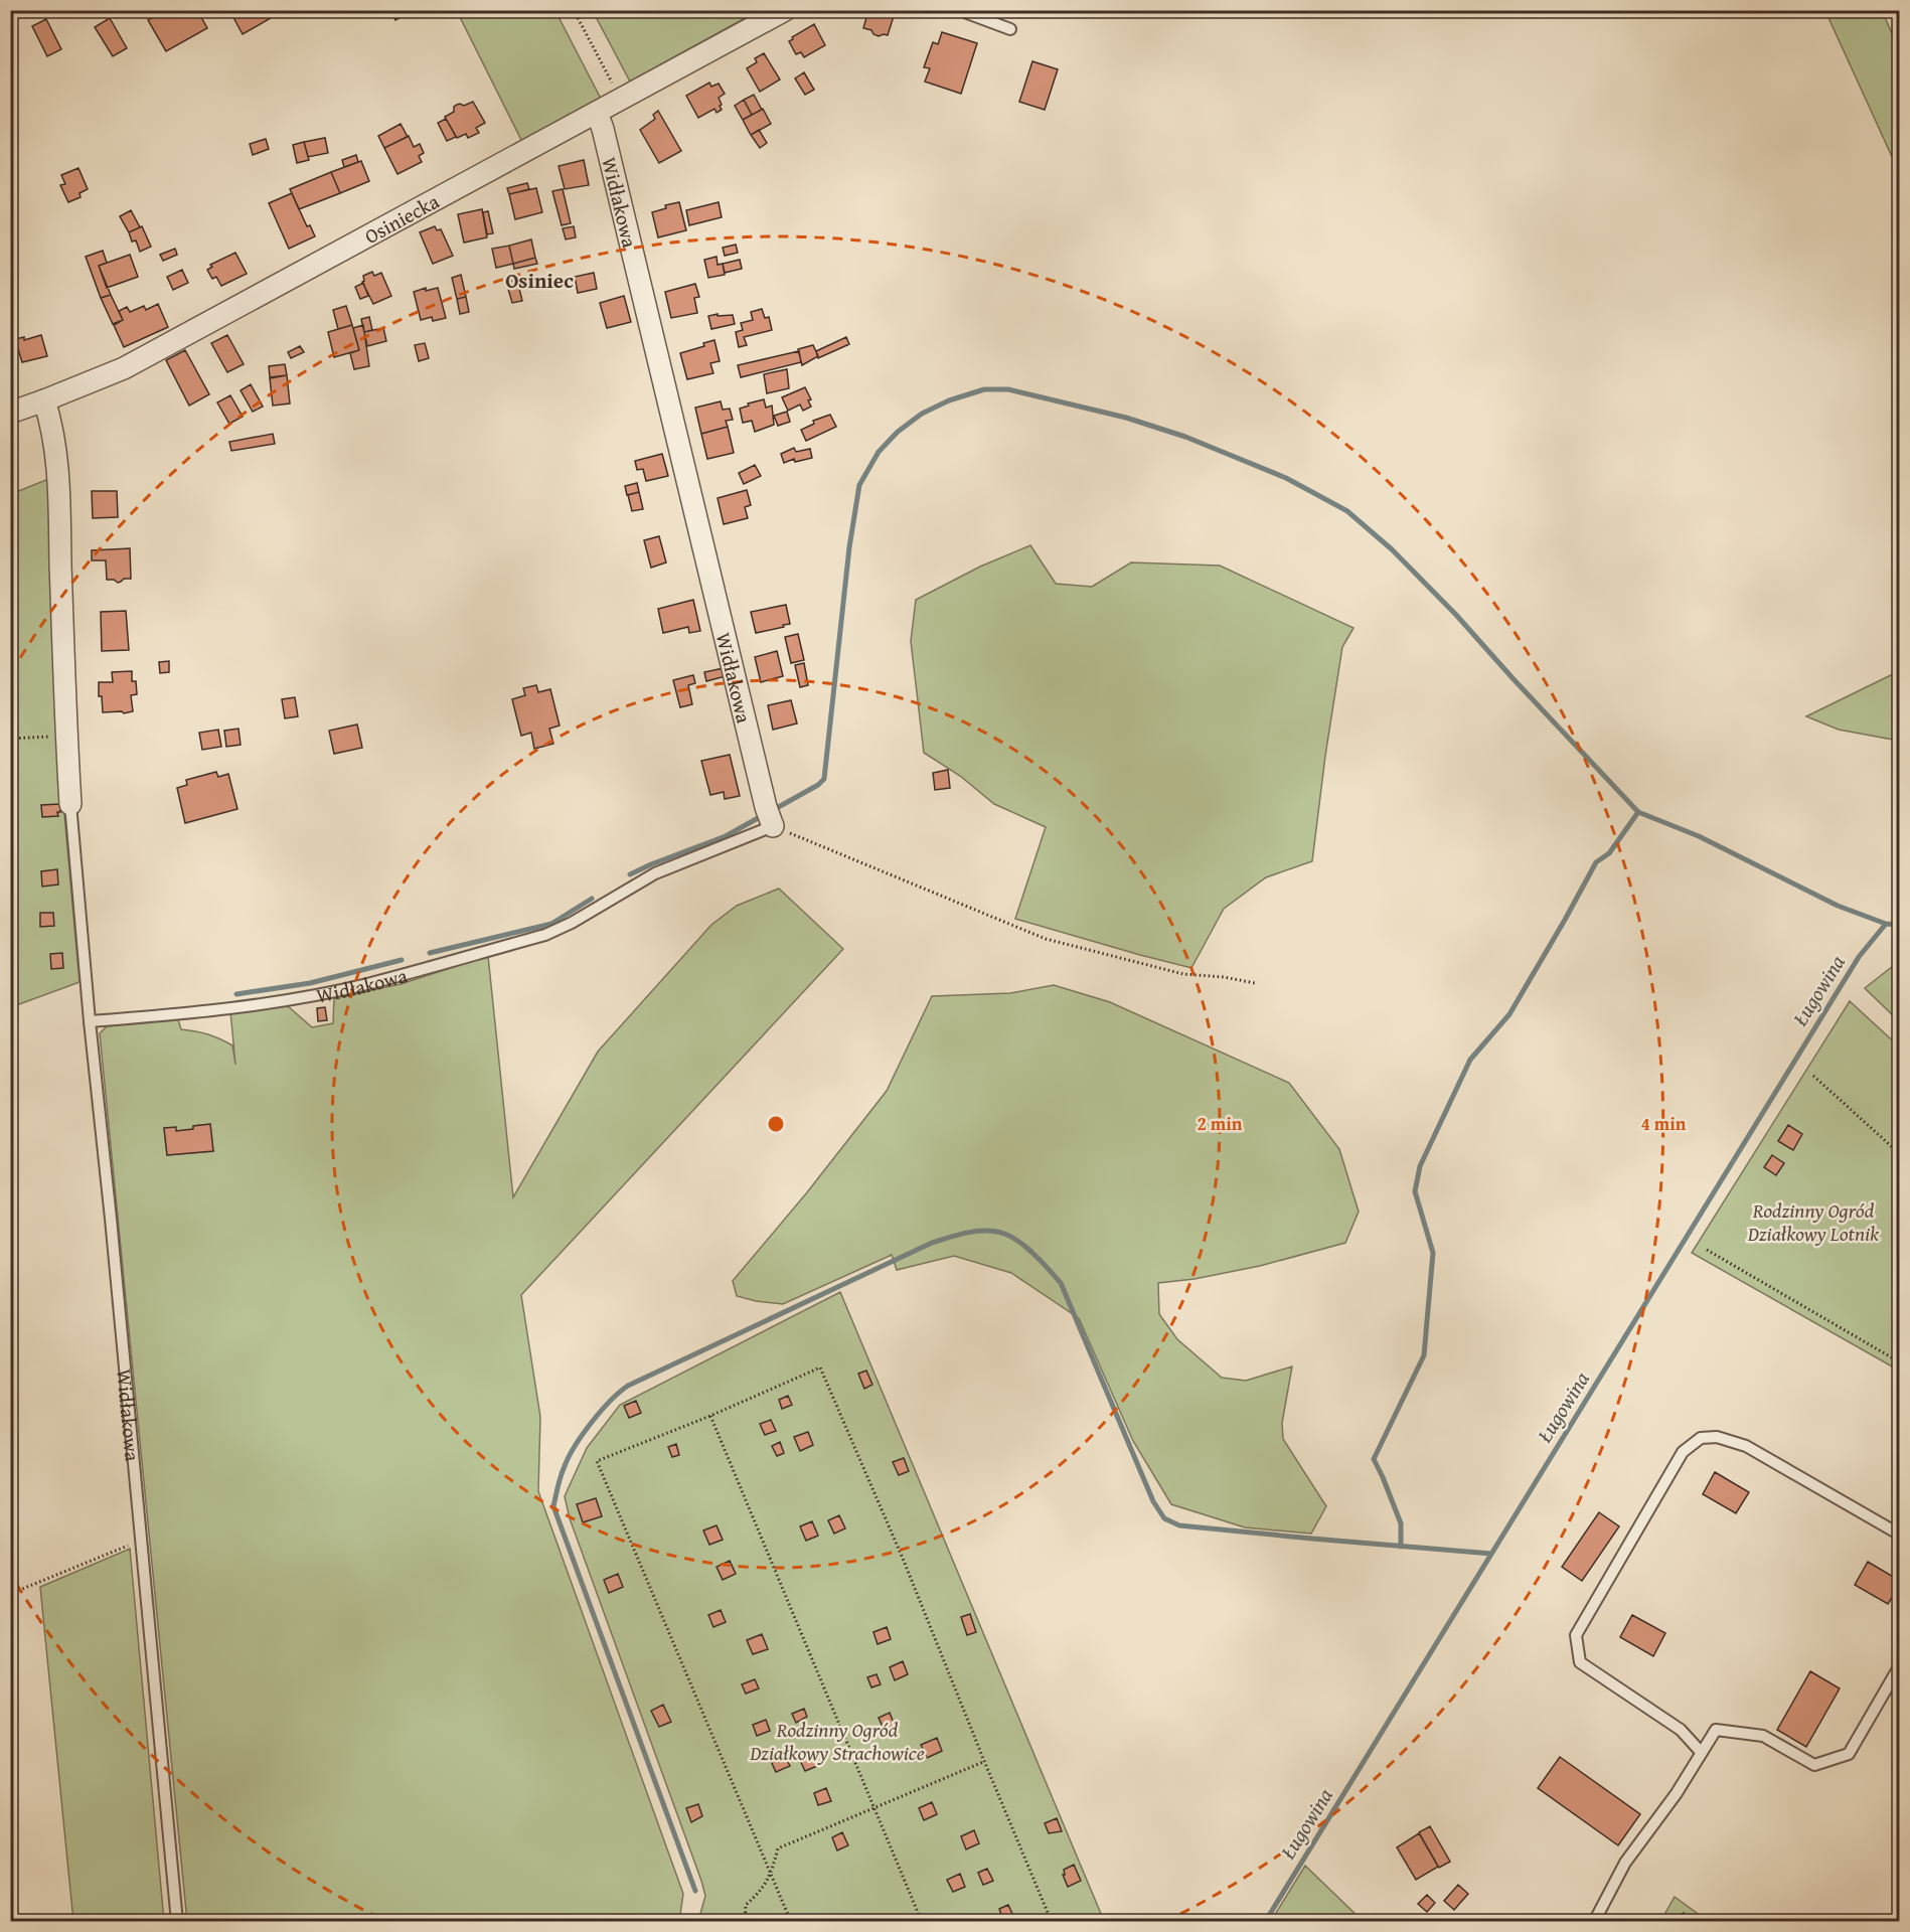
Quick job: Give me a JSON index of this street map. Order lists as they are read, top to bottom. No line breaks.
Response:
{"streets":{"street":["Widłakowa","Osiniecka"]},"crossings":[["Widłakowa","Osiniecka"]],"districts":["Osiniec"],"water":["Ługowina"],"parks":["Rodzinny Ogród Działkowy Lotnik","Rodzinny Ogród Działkowy Strachowice"],"rings":["2 min","4 min"]}
